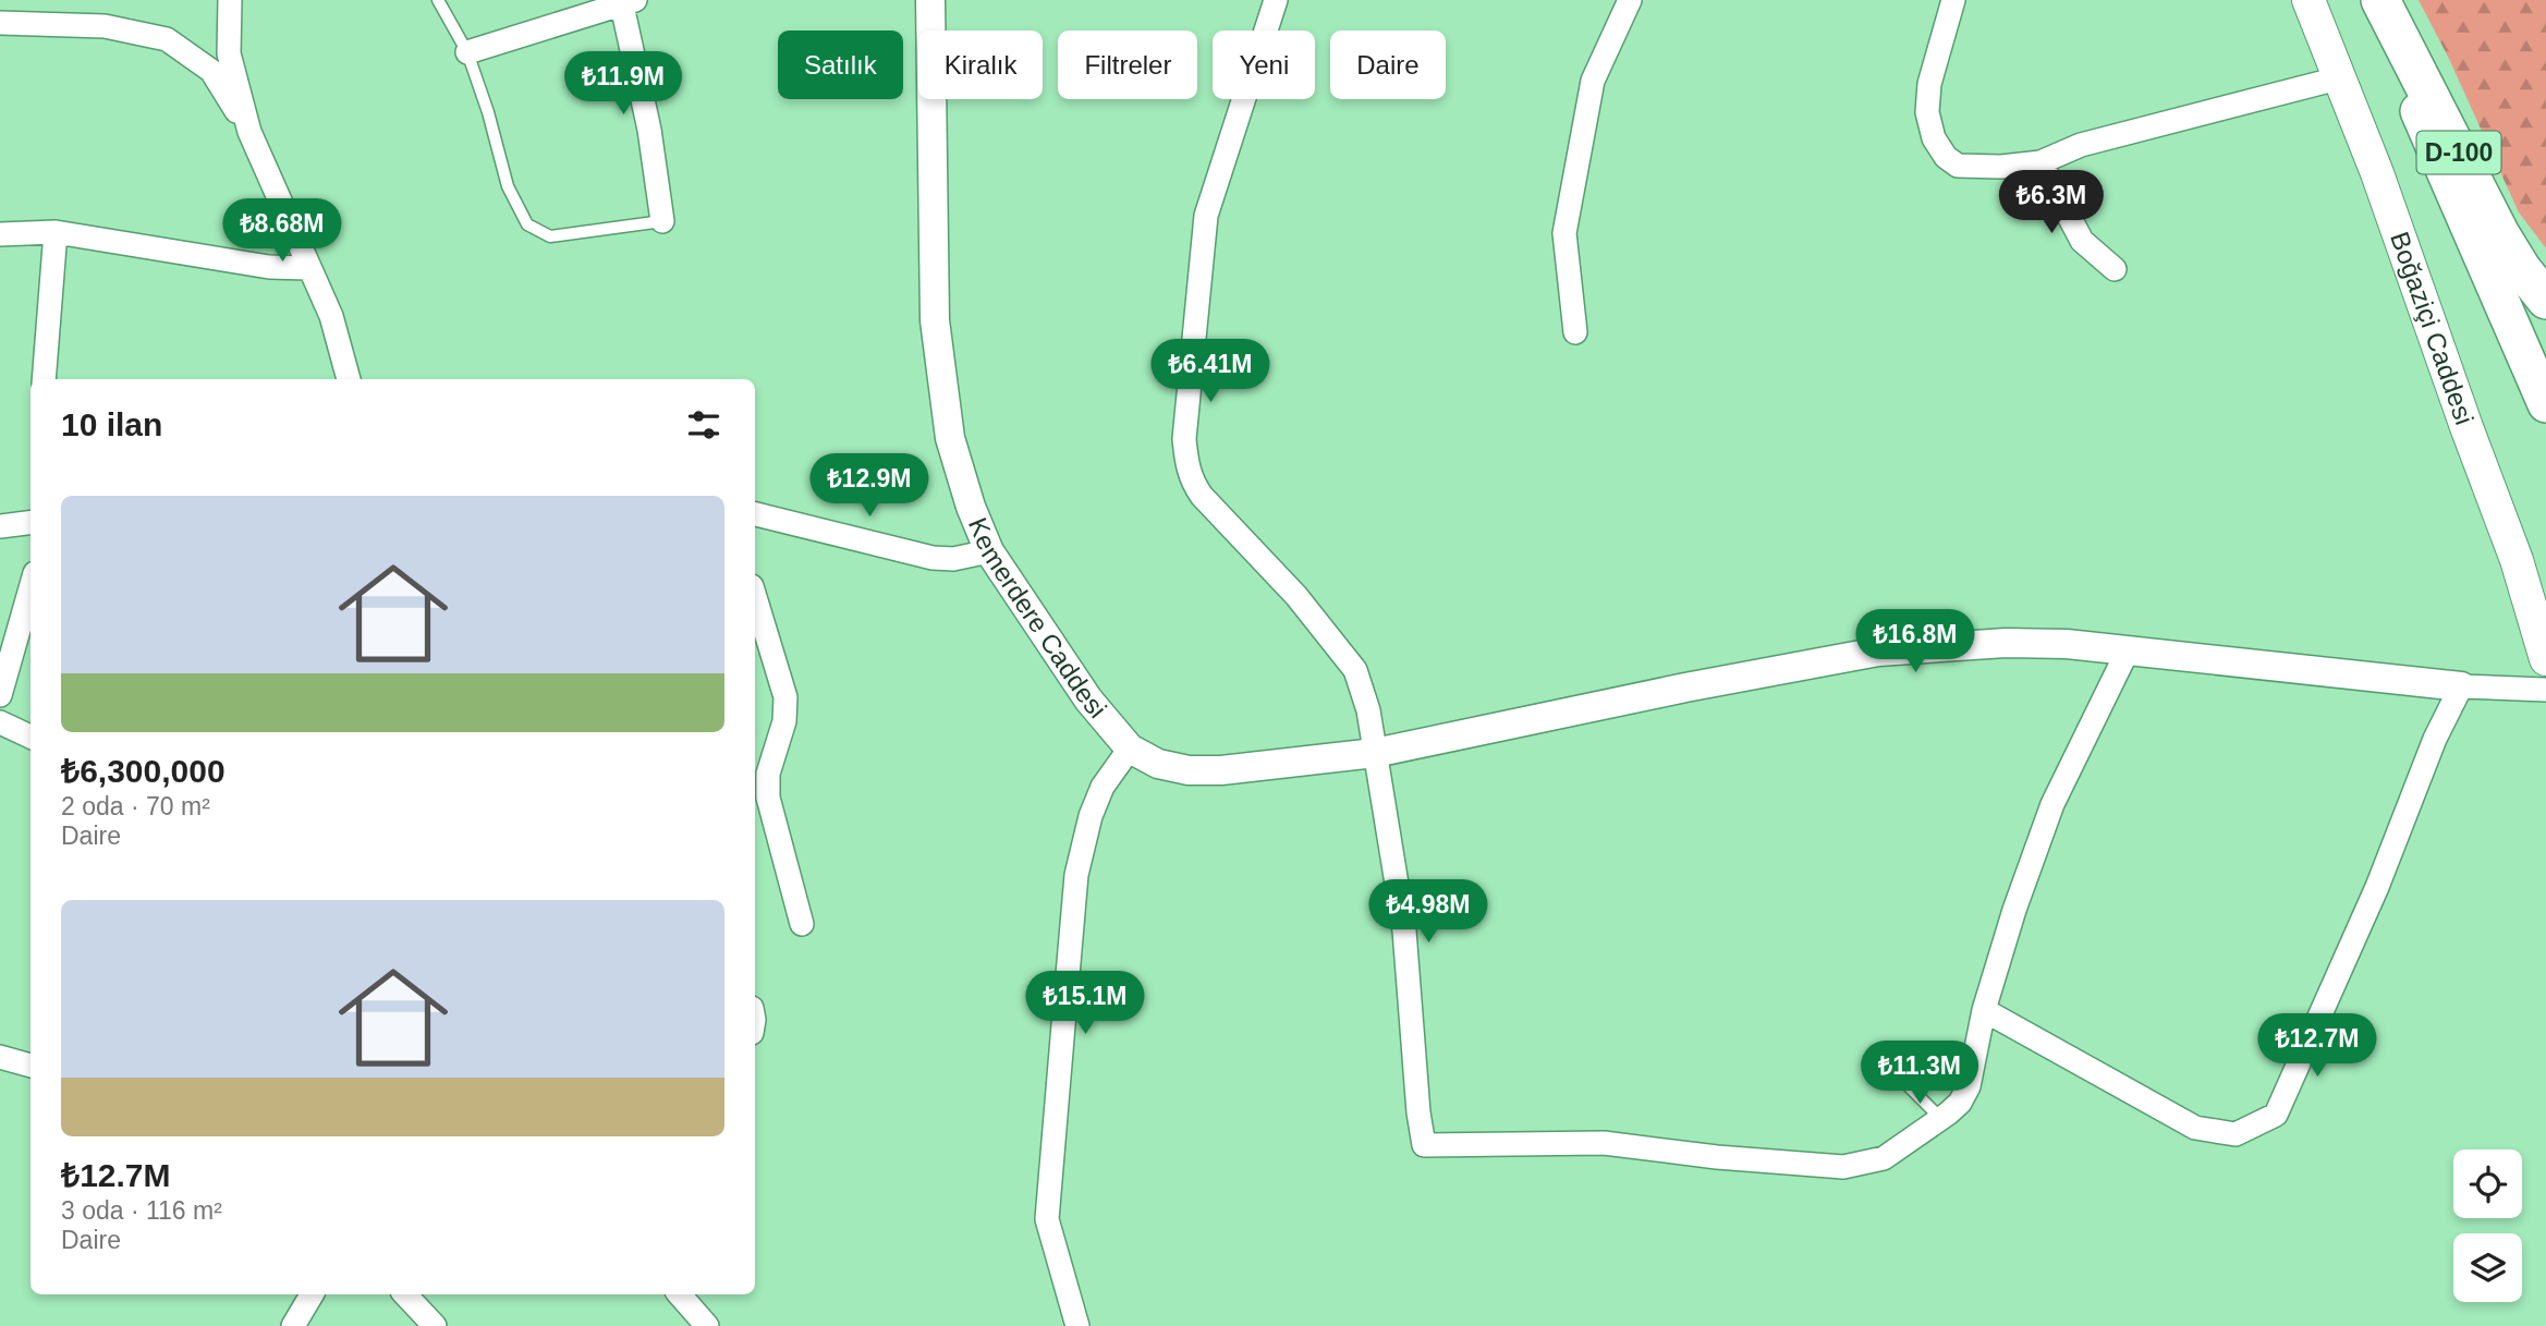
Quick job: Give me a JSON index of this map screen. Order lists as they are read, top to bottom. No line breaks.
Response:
{"streets":{"highway":["D-100"],"main road":["Boğaziçi Caddesi"],"street":["Kemerdere Caddesi"]},"page":{"chip":["Satılık","Kiralık","Filtreler","Yeni","Daire"],"price":["₺11.9M","₺6.3M","₺8.68M","₺6.41M","₺12.9M","₺16.8M","₺4.98M","₺15.1M","₺12.7M","₺11.3M"],"heading":"10 ilan","list":[{"name":"₺6,300,000","note":"2 oda · 70 m² · Daire"},{"name":"₺12.7M","note":"3 oda · 116 m² · Daire"}]}}
